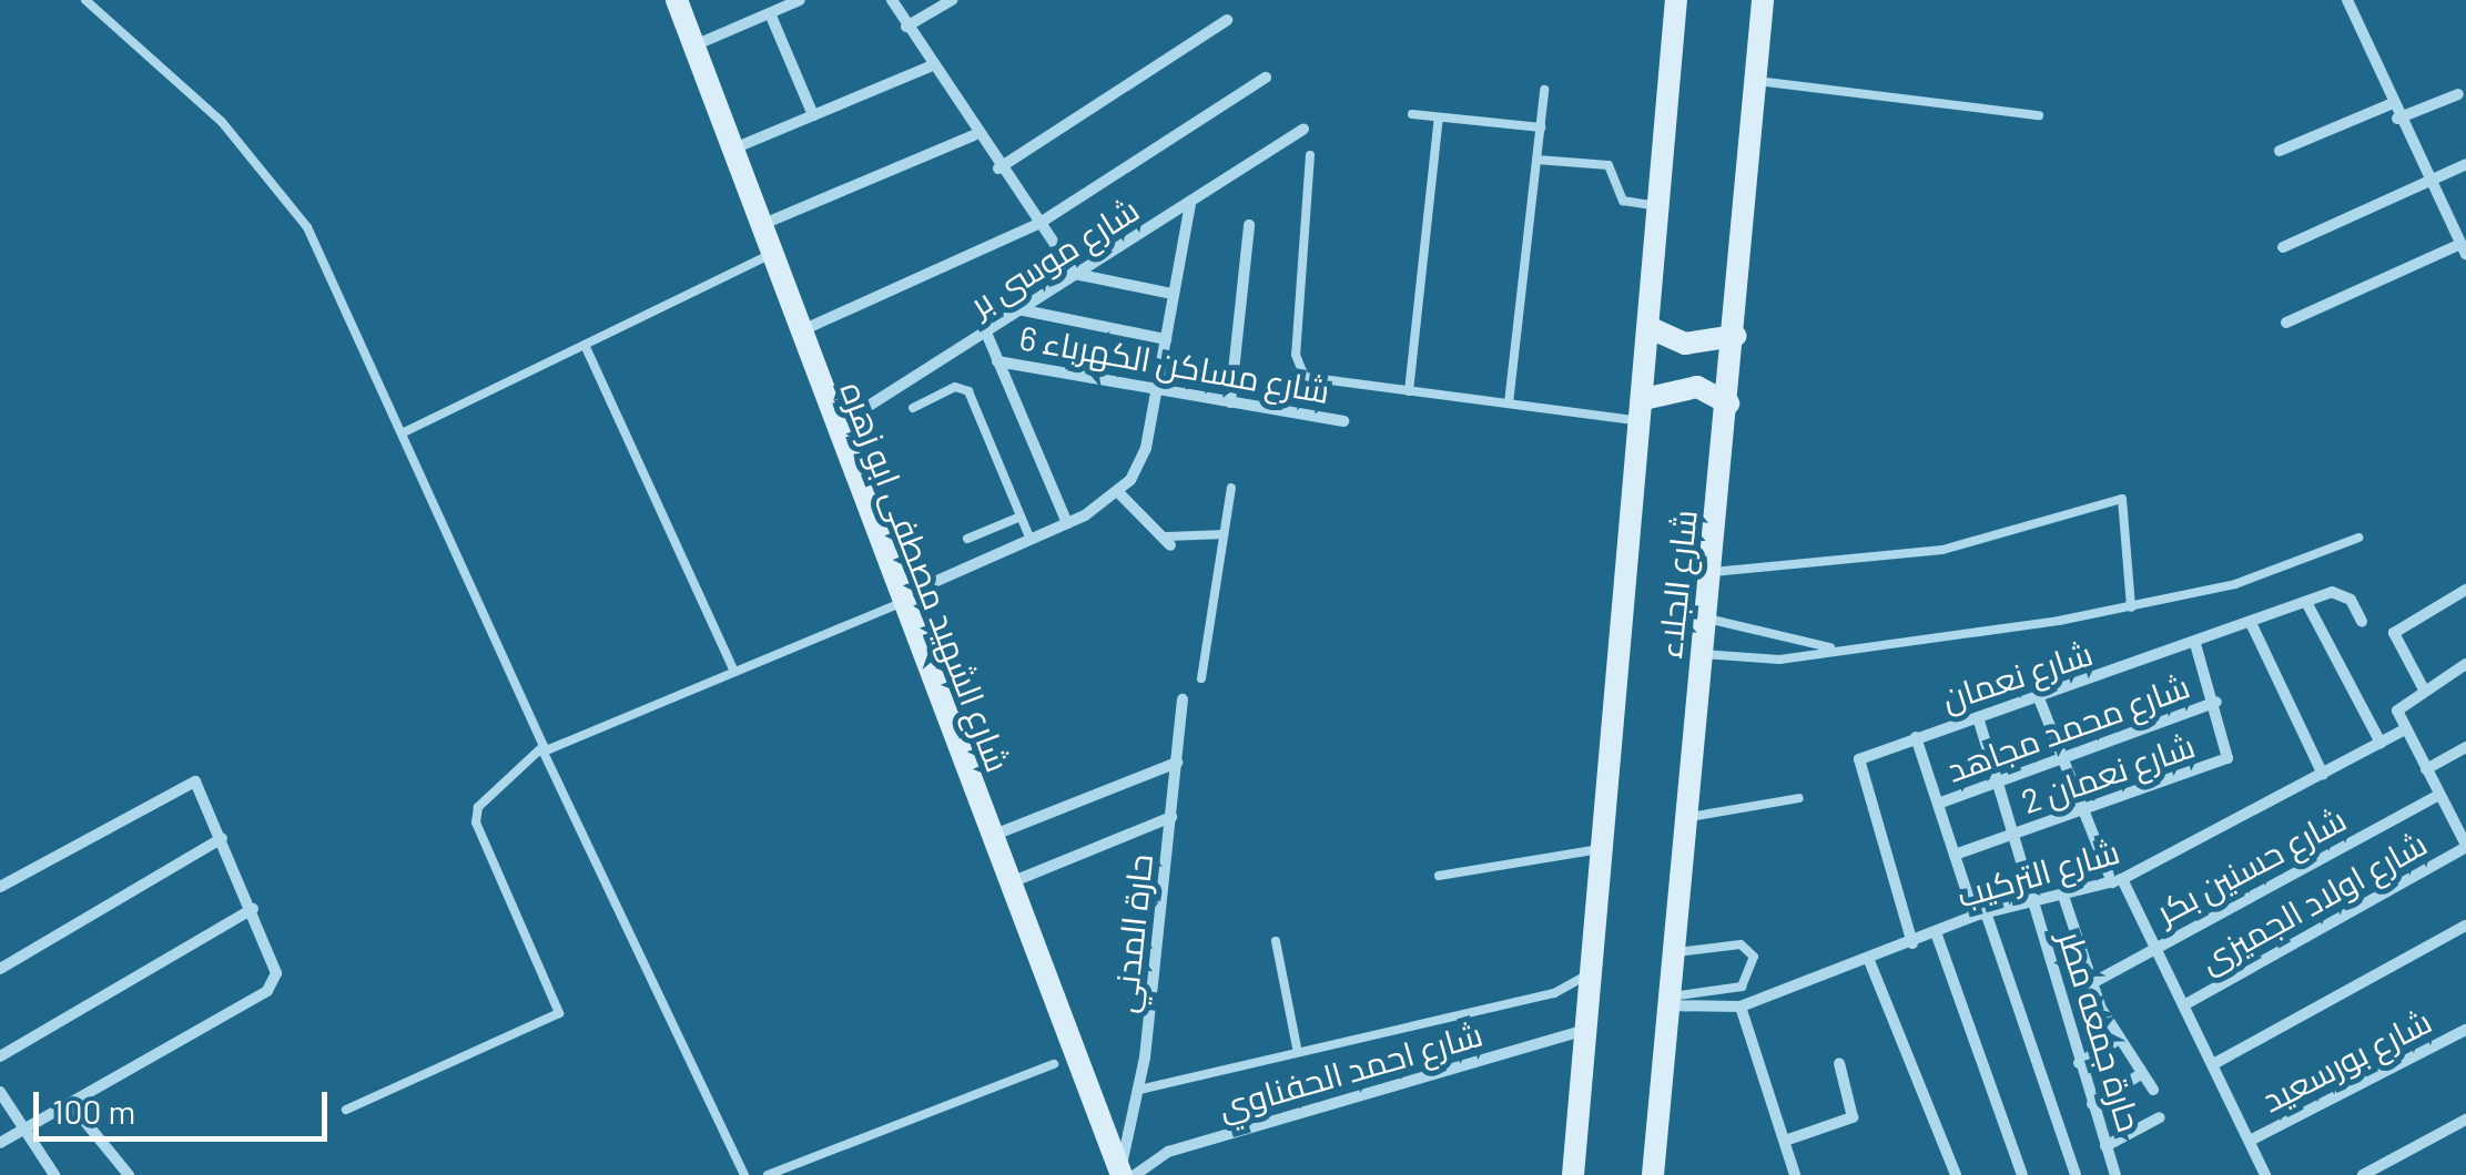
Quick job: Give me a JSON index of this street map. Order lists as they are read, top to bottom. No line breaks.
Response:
{"streets":{"main road":["شارع الشهيد مصطفى ابو زهره","شارع الجلاء"],"street":["شارع موسى بر","شارع مساكن الكهرباء 6","شارع نعمان","شارع محمد مجاهد","شارع نعمان 2","شارع حسنين بكر","شارع التركيب","شارع اولاد الجميزى","حارة المدني","حارة جمعه مطر","شارع بورسعيد","شارع احمد الحفناوي"]},"crossings":[["شارع موسى بر","شارع الشهيد مصطفى ابو زهره"],["شارع الشهيد مصطفى ابو زهره","حارة المدني"],["شارع الشهيد مصطفى ابو زهره","شارع احمد الحفناوي"],["شارع الجلاء","شارع التركيب"],["شارع الجلاء","شارع احمد الحفناوي"],["شارع نعمان","شارع نعمان 2"],["شارع نعمان","شارع التركيب"],["شارع نعمان","حارة جمعه مطر"],["شارع محمد مجاهد","شارع نعمان 2"],["شارع محمد مجاهد","حارة جمعه مطر"],["شارع نعمان 2","حارة جمعه مطر"],["شارع التركيب","حارة جمعه مطر"],["حارة المدني","شارع احمد الحفناوي"]],"scale_bar":"100 m"}
